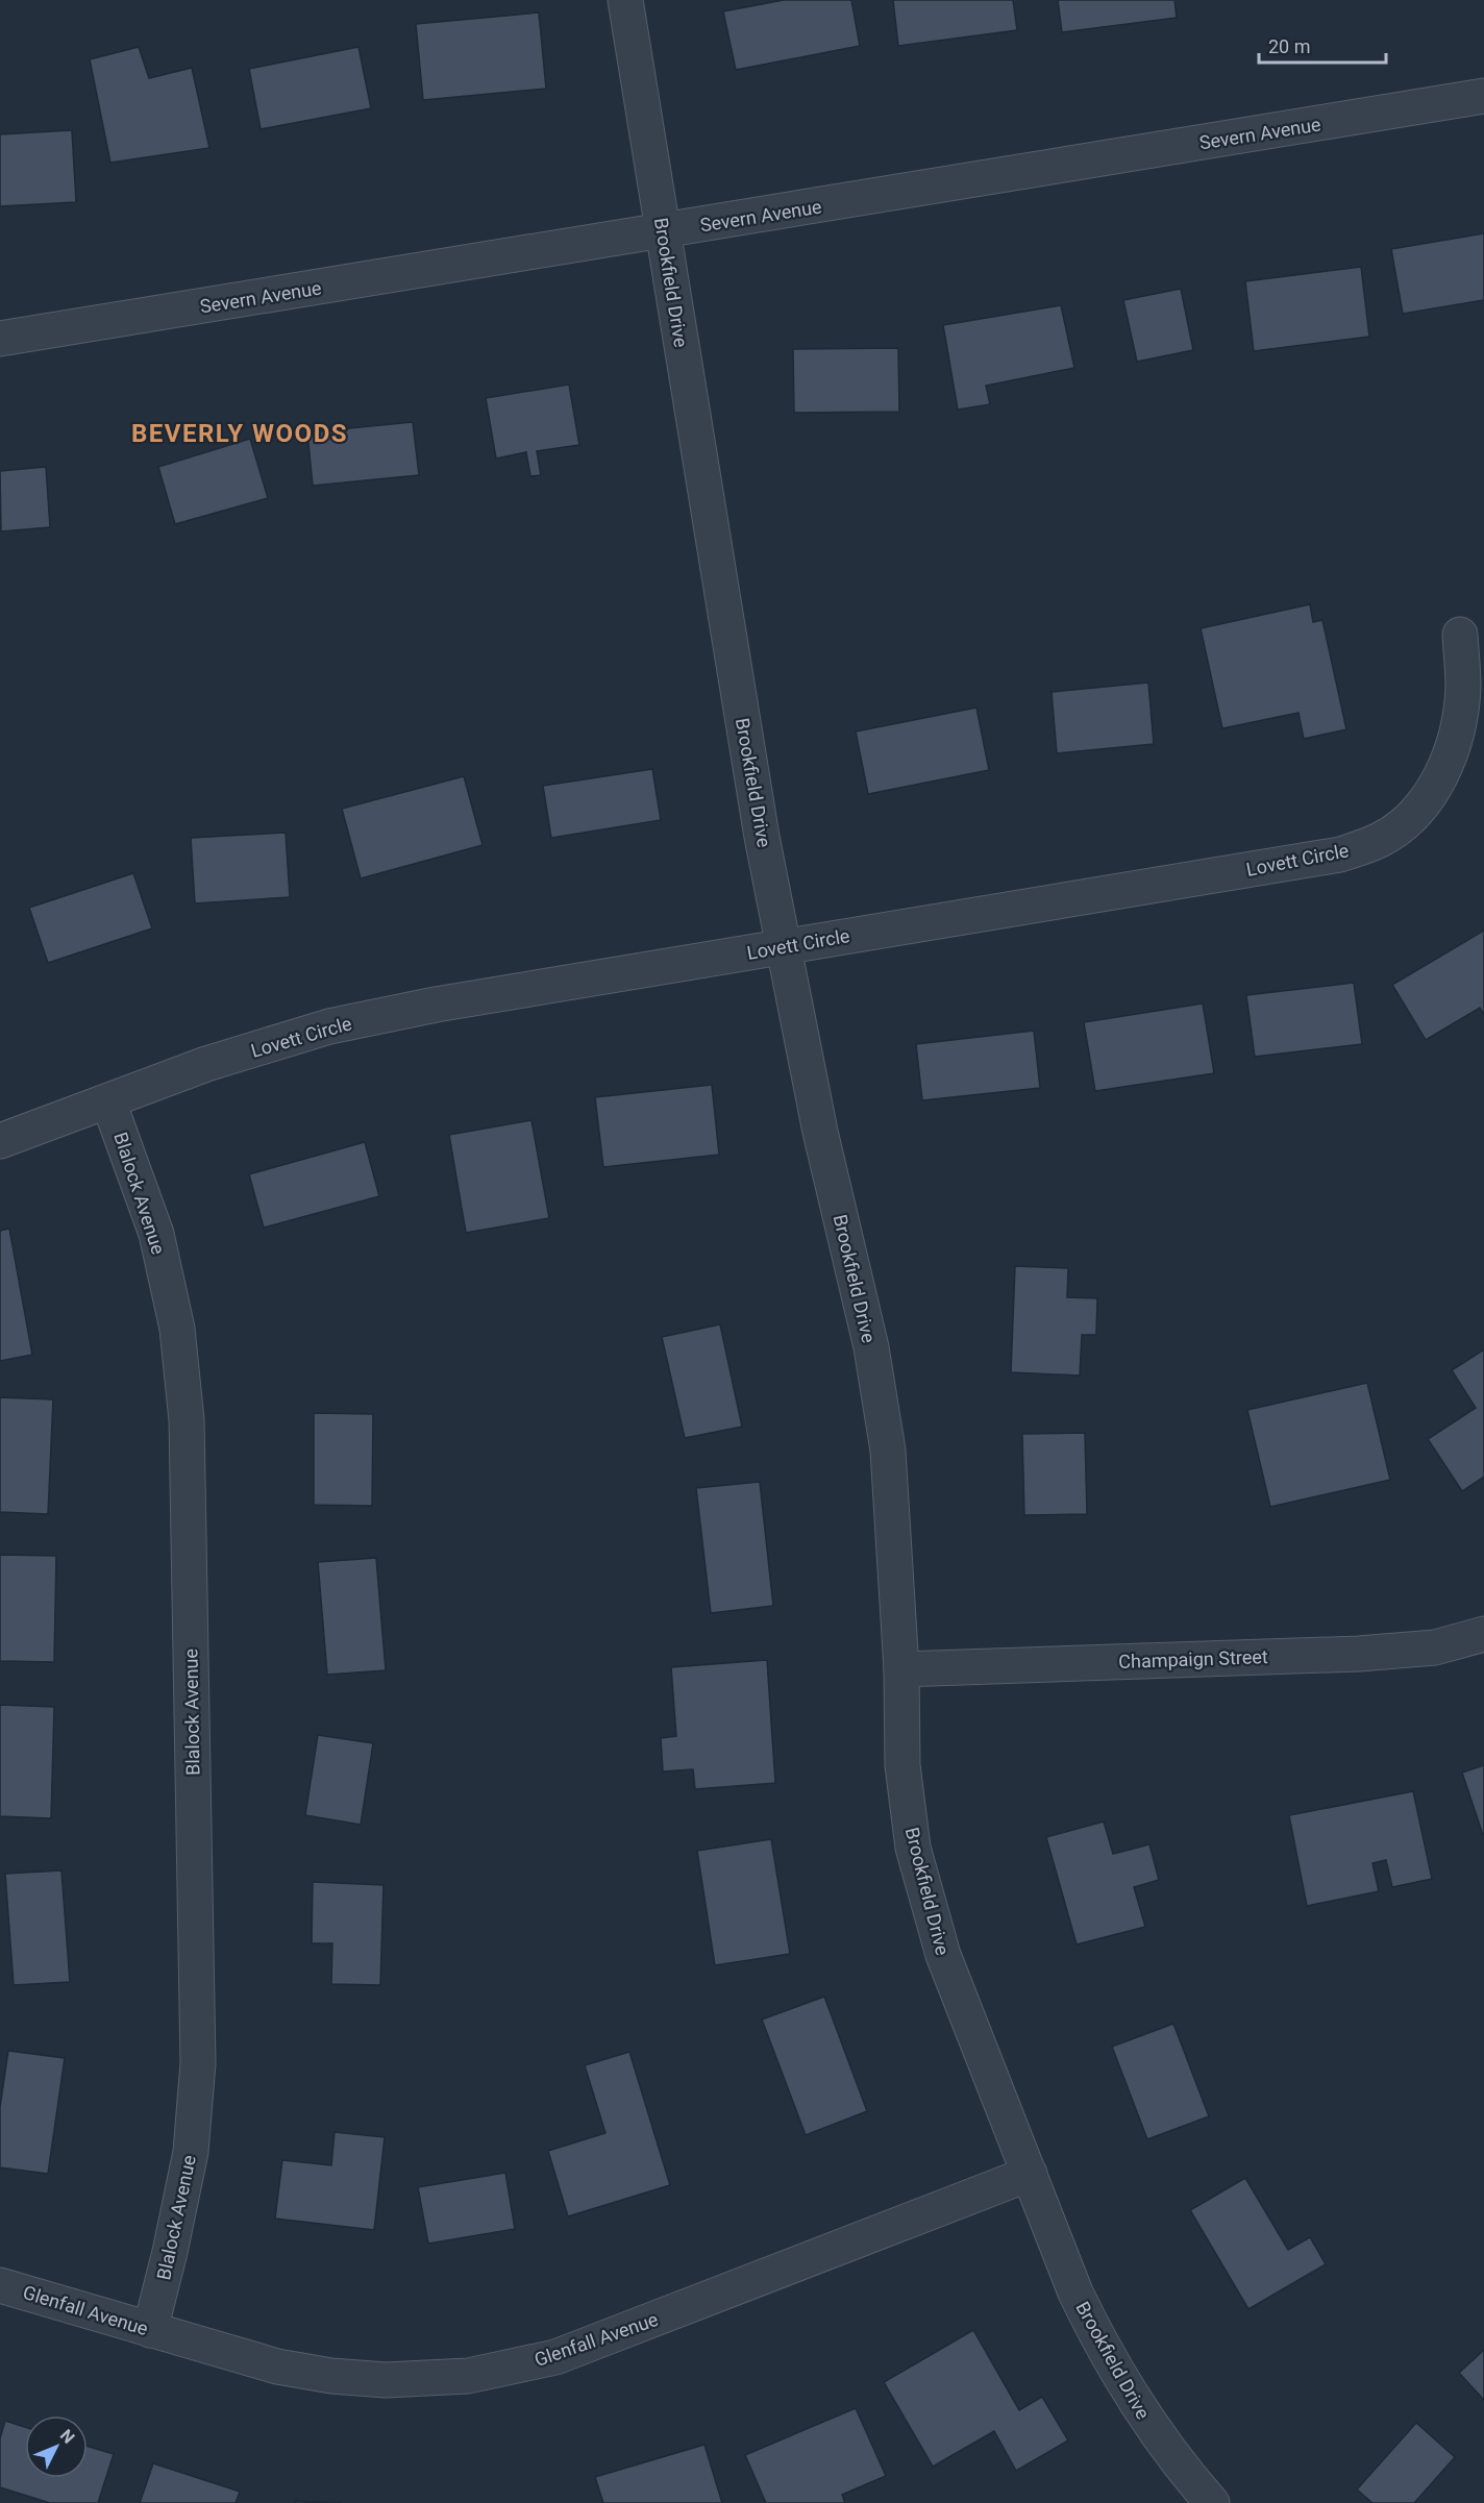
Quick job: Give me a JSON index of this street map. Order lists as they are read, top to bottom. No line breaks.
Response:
{"streets":{"street":["Severn Avenue","Brookfield Drive","Lovett Circle","Blalock Avenue","Champaign Street","Glenfall Avenue"]},"crossings":[["Severn Avenue","Brookfield Drive"],["Brookfield Drive","Lovett Circle"],["Brookfield Drive","Champaign Street"],["Brookfield Drive","Glenfall Avenue"],["Lovett Circle","Blalock Avenue"],["Blalock Avenue","Glenfall Avenue"]],"districts":["BEVERLY WOODS"],"scale_bar":"20 m","north":"top right"}
